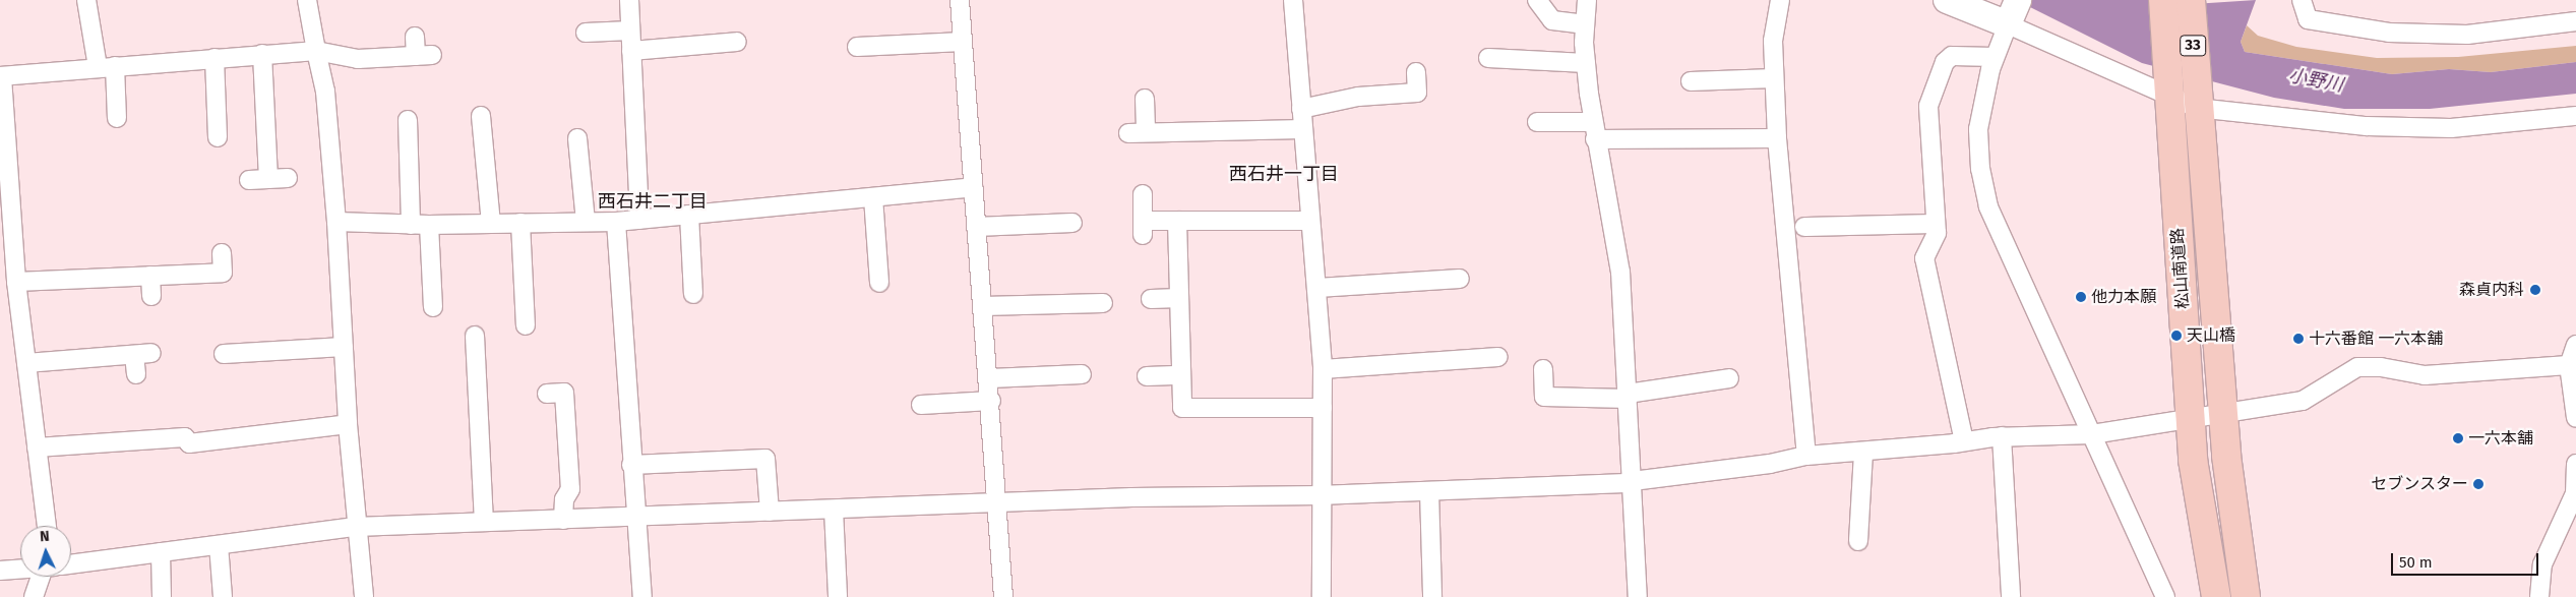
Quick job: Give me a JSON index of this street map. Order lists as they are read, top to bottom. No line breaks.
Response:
{"streets":{"highway":["33","松山南道路"]},"districts":["西石井一丁目","西石井二丁目"],"water":["小野川"],"places":["森貞内科","他力本願","天山橋","十六番館 一六本舗","一六本舗","セブンスター"],"scale_bar":"50 m","north":"top"}
